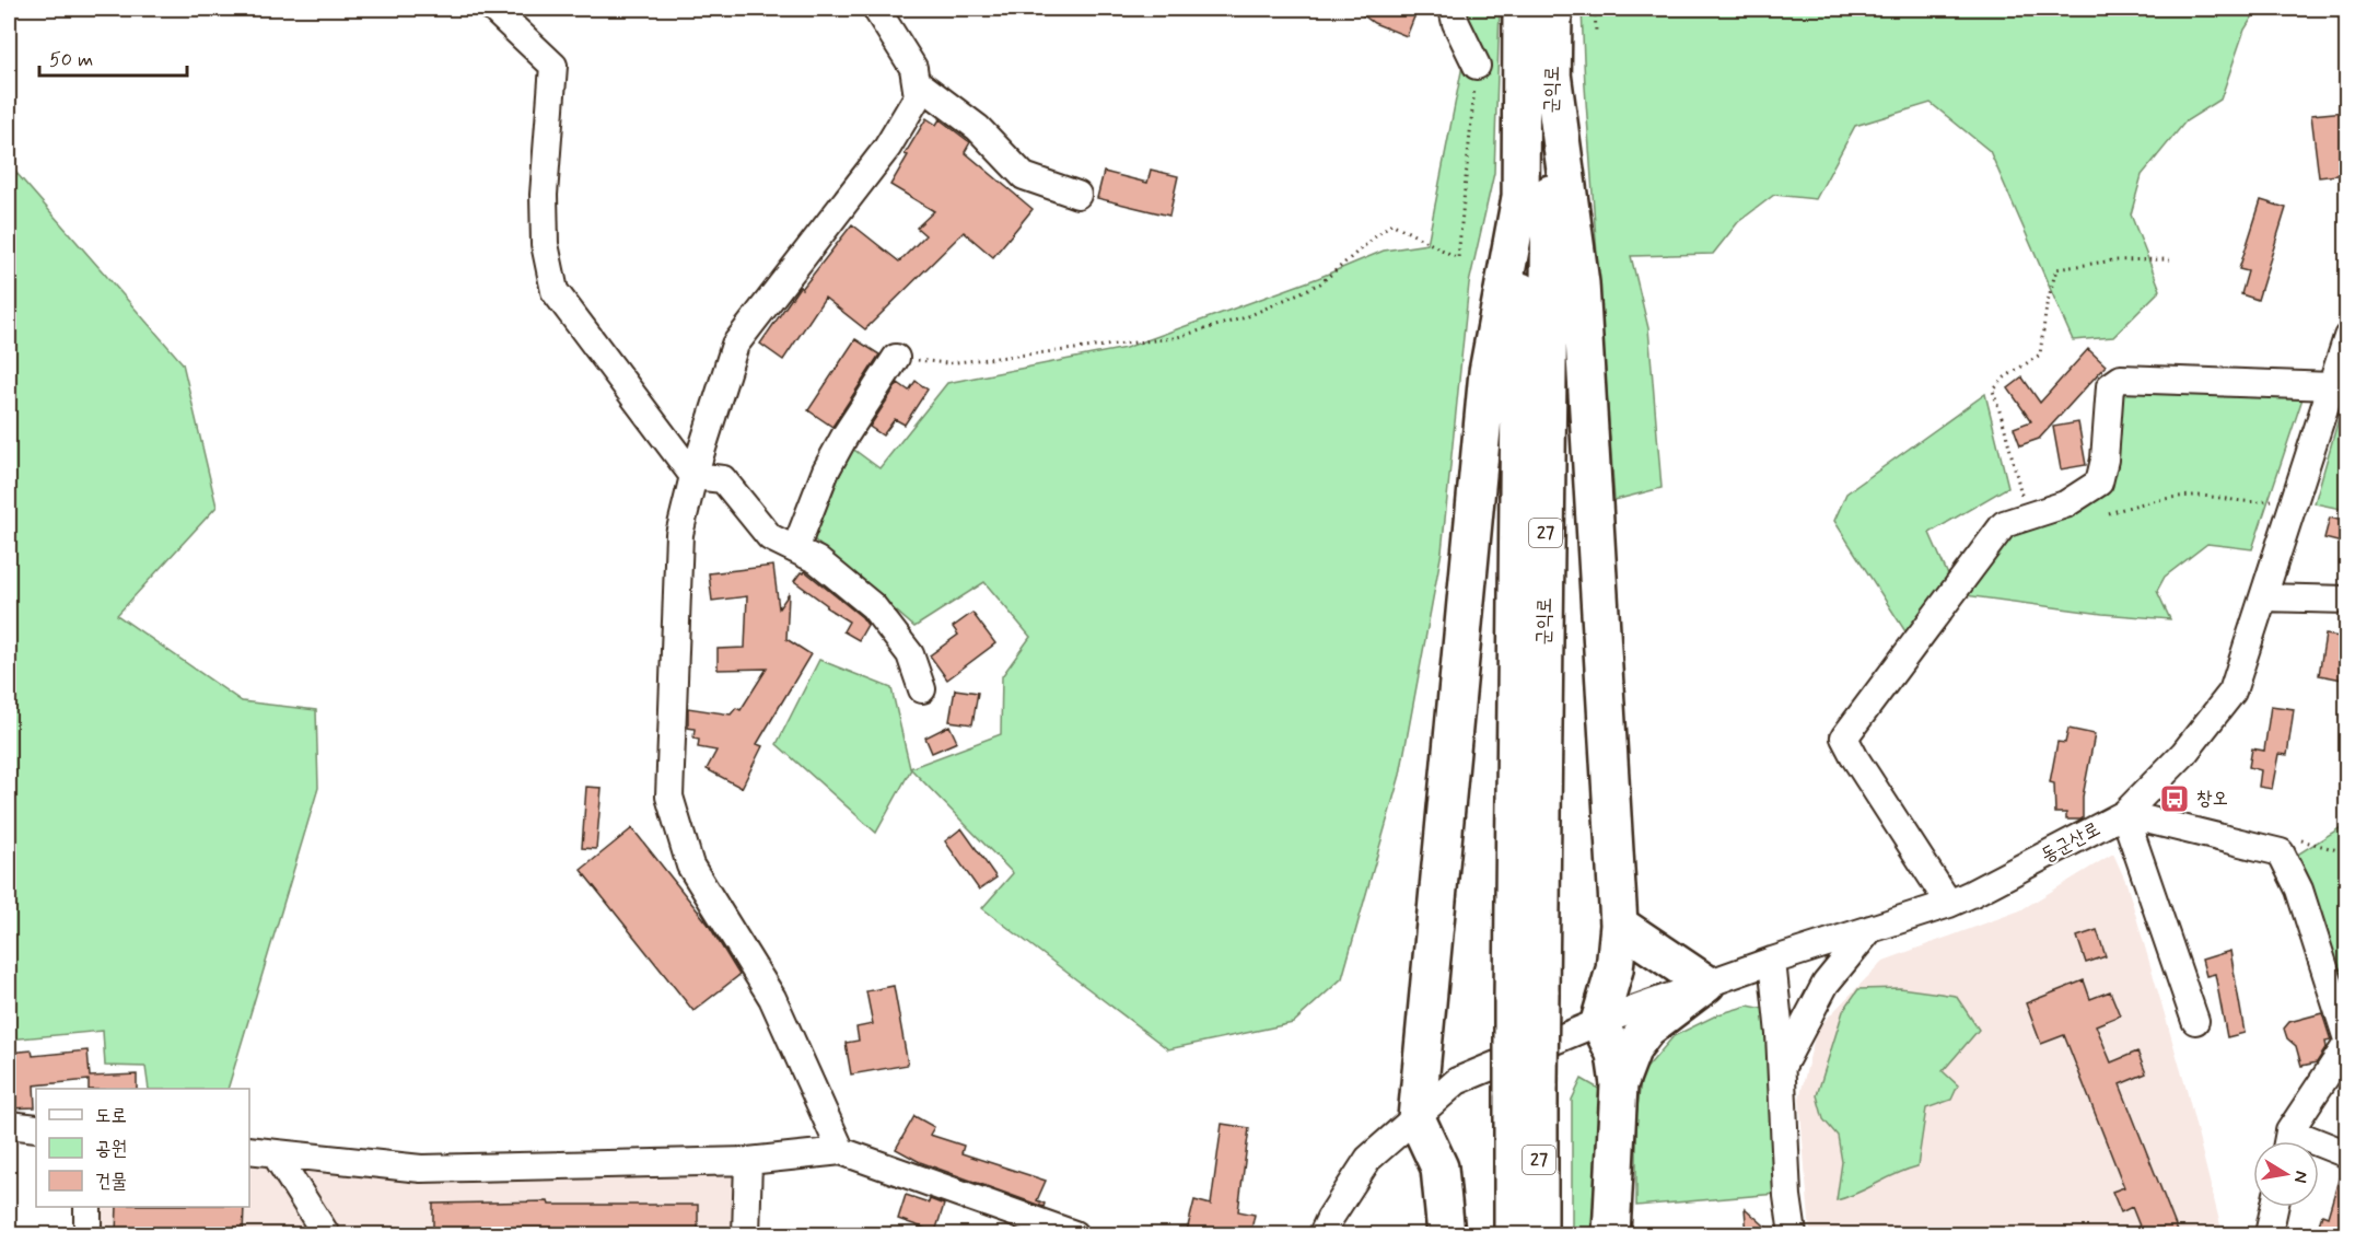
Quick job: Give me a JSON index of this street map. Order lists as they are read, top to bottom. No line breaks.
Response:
{"streets":{"highway":["군익로","27"],"street":["동군산로"]},"places":{"bus stop":["창오"]},"legend":["도로","공원","건물"],"scale_bar":"50 m","north":"right"}
